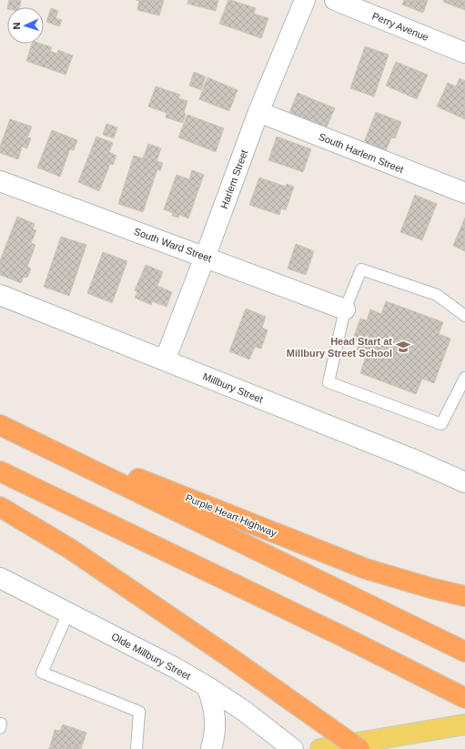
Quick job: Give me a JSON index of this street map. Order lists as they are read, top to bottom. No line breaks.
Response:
{"streets":{"highway":["Purple Heart Highway"],"street":["Perry Avenue","South Harlem Street","Harlem Street","South Ward Street","Millbury Street","Olde Millbury Street"]},"crossings":[["South Harlem Street","Harlem Street"],["Harlem Street","South Ward Street"],["Harlem Street","Millbury Street"]],"places":{"school or university":["Head Start at Millbury Street School"]},"north":"left"}
